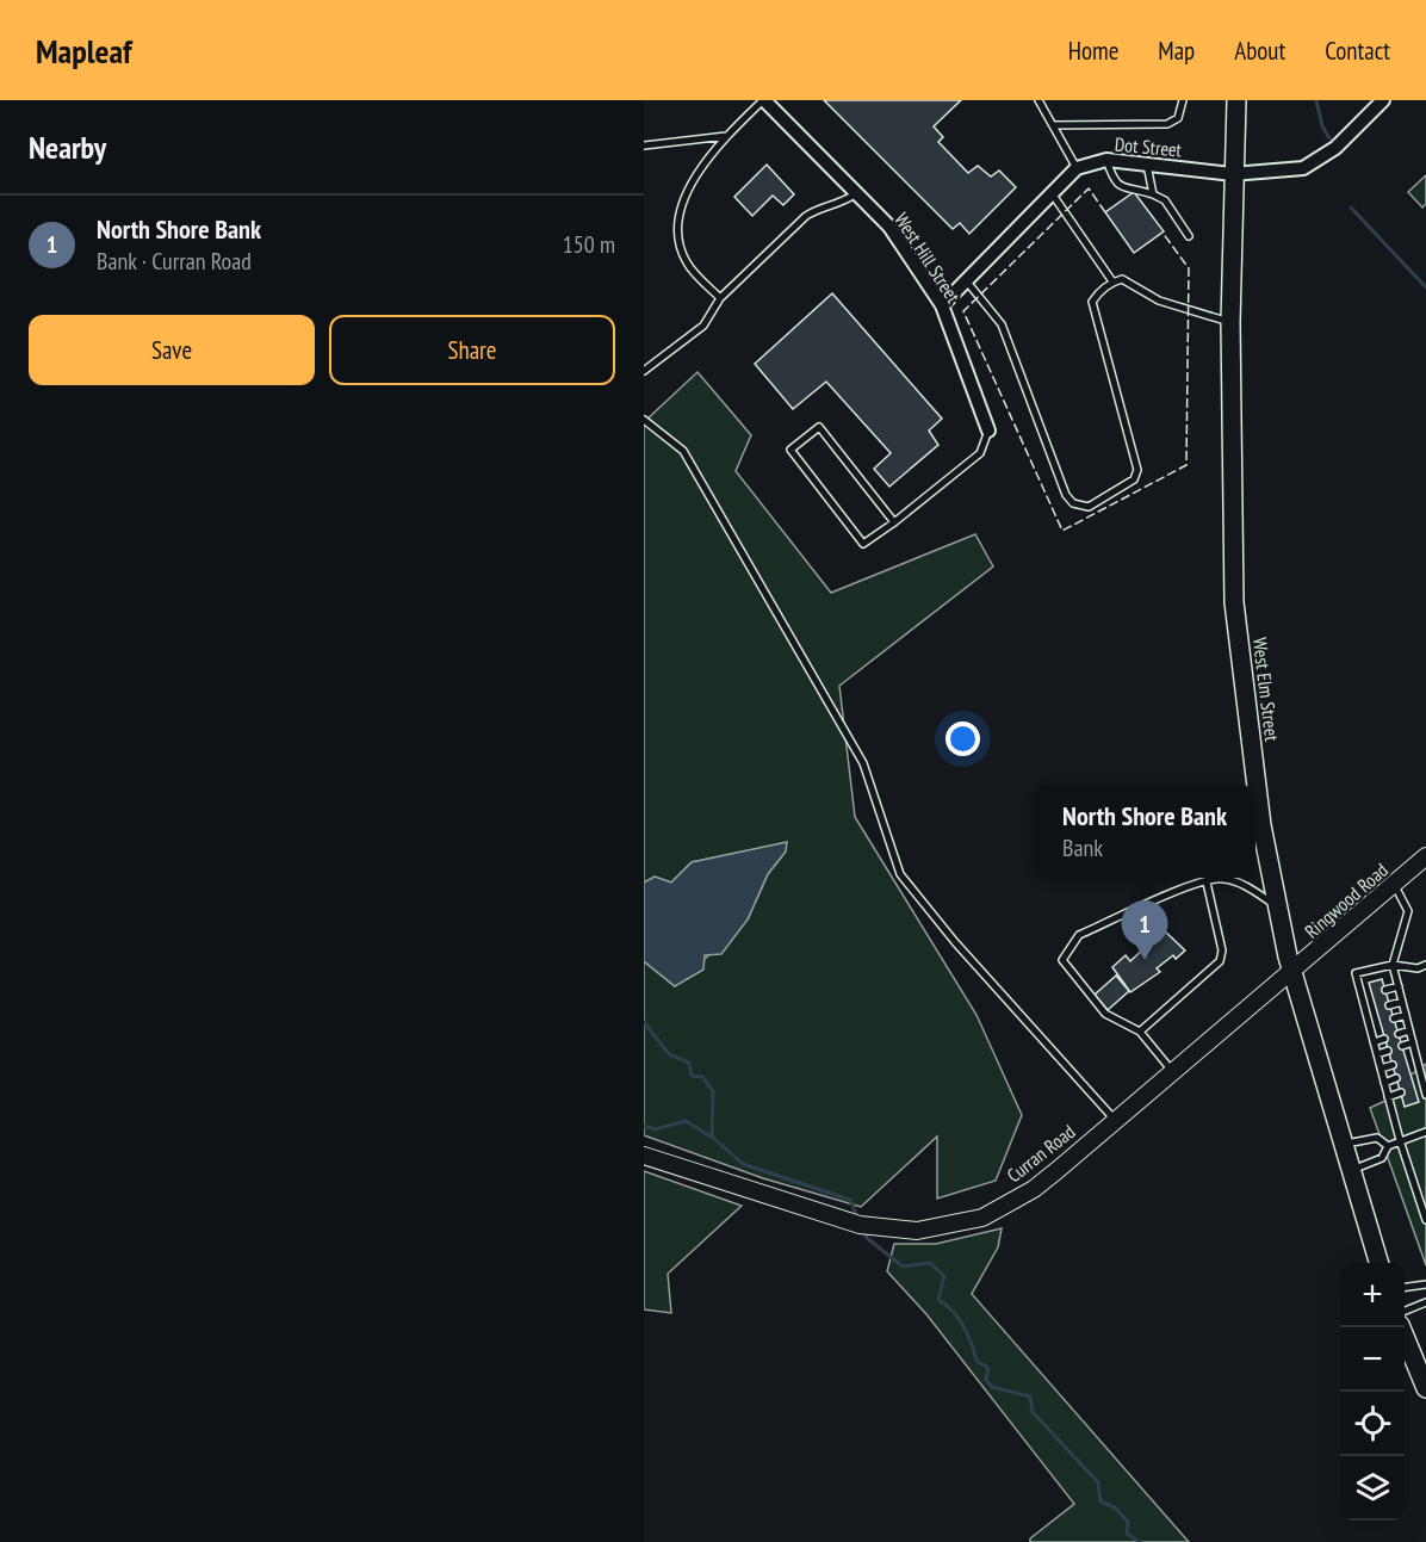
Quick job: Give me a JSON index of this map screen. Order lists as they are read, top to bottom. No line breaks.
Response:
{"streets":{"main road":["West Elm Street"],"street":["Dot Street","West Hill Street","Ringwood Road","Curran Road"]},"crossings":[["Dot Street","West Hill Street"],["Dot Street","West Elm Street"],["West Elm Street","Ringwood Road"],["West Elm Street","Curran Road"],["Ringwood Road","Curran Road"]],"page":{"header":"Mapleaf","nav":["Home","Map","About","Contact"],"heading":"Nearby","list":[{"mark":"1","name":"North Shore Bank","note":"Bank · Curran Road","value":"150 m"}],"buttons":["Save","Share"],"popup":["North Shore Bank","Bank"],"pins":"1","map_buttons":["+","−"]}}
